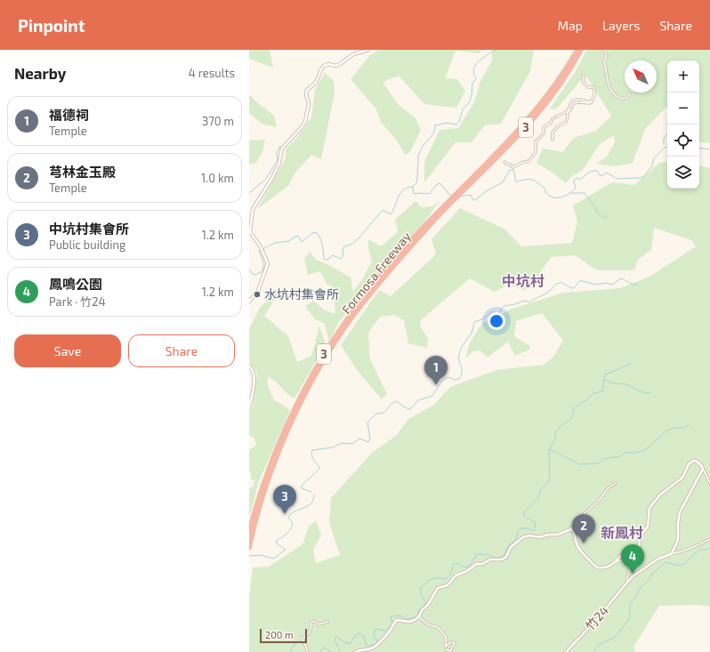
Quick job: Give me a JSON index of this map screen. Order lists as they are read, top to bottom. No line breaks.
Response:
{"streets":{"highway":["3","Formosa Freeway"],"street":["竹24"]},"districts":["中坑村","新鳳村"],"places":["水坑村集會所"],"scale_bar":"200 m","north":"top left","page":{"header":"Pinpoint","nav":["Map","Layers","Share"],"heading":["Nearby","4 results"],"map_buttons":["+","−"],"list":[{"mark":"1","name":"福德祠","note":"Temple","value":"370 m"},{"mark":"2","name":"芎林金玉殿","note":"Temple","value":"1.0 km"},{"mark":"3","name":"中坑村集會所","note":"Public building","value":"1.2 km"},{"mark":"4","name":"鳳鳴公園","note":"Park · 竹24","value":"1.2 km"}],"buttons":["Save","Share"],"pins":["1","3","2","4"],"scale":"200 m"}}
